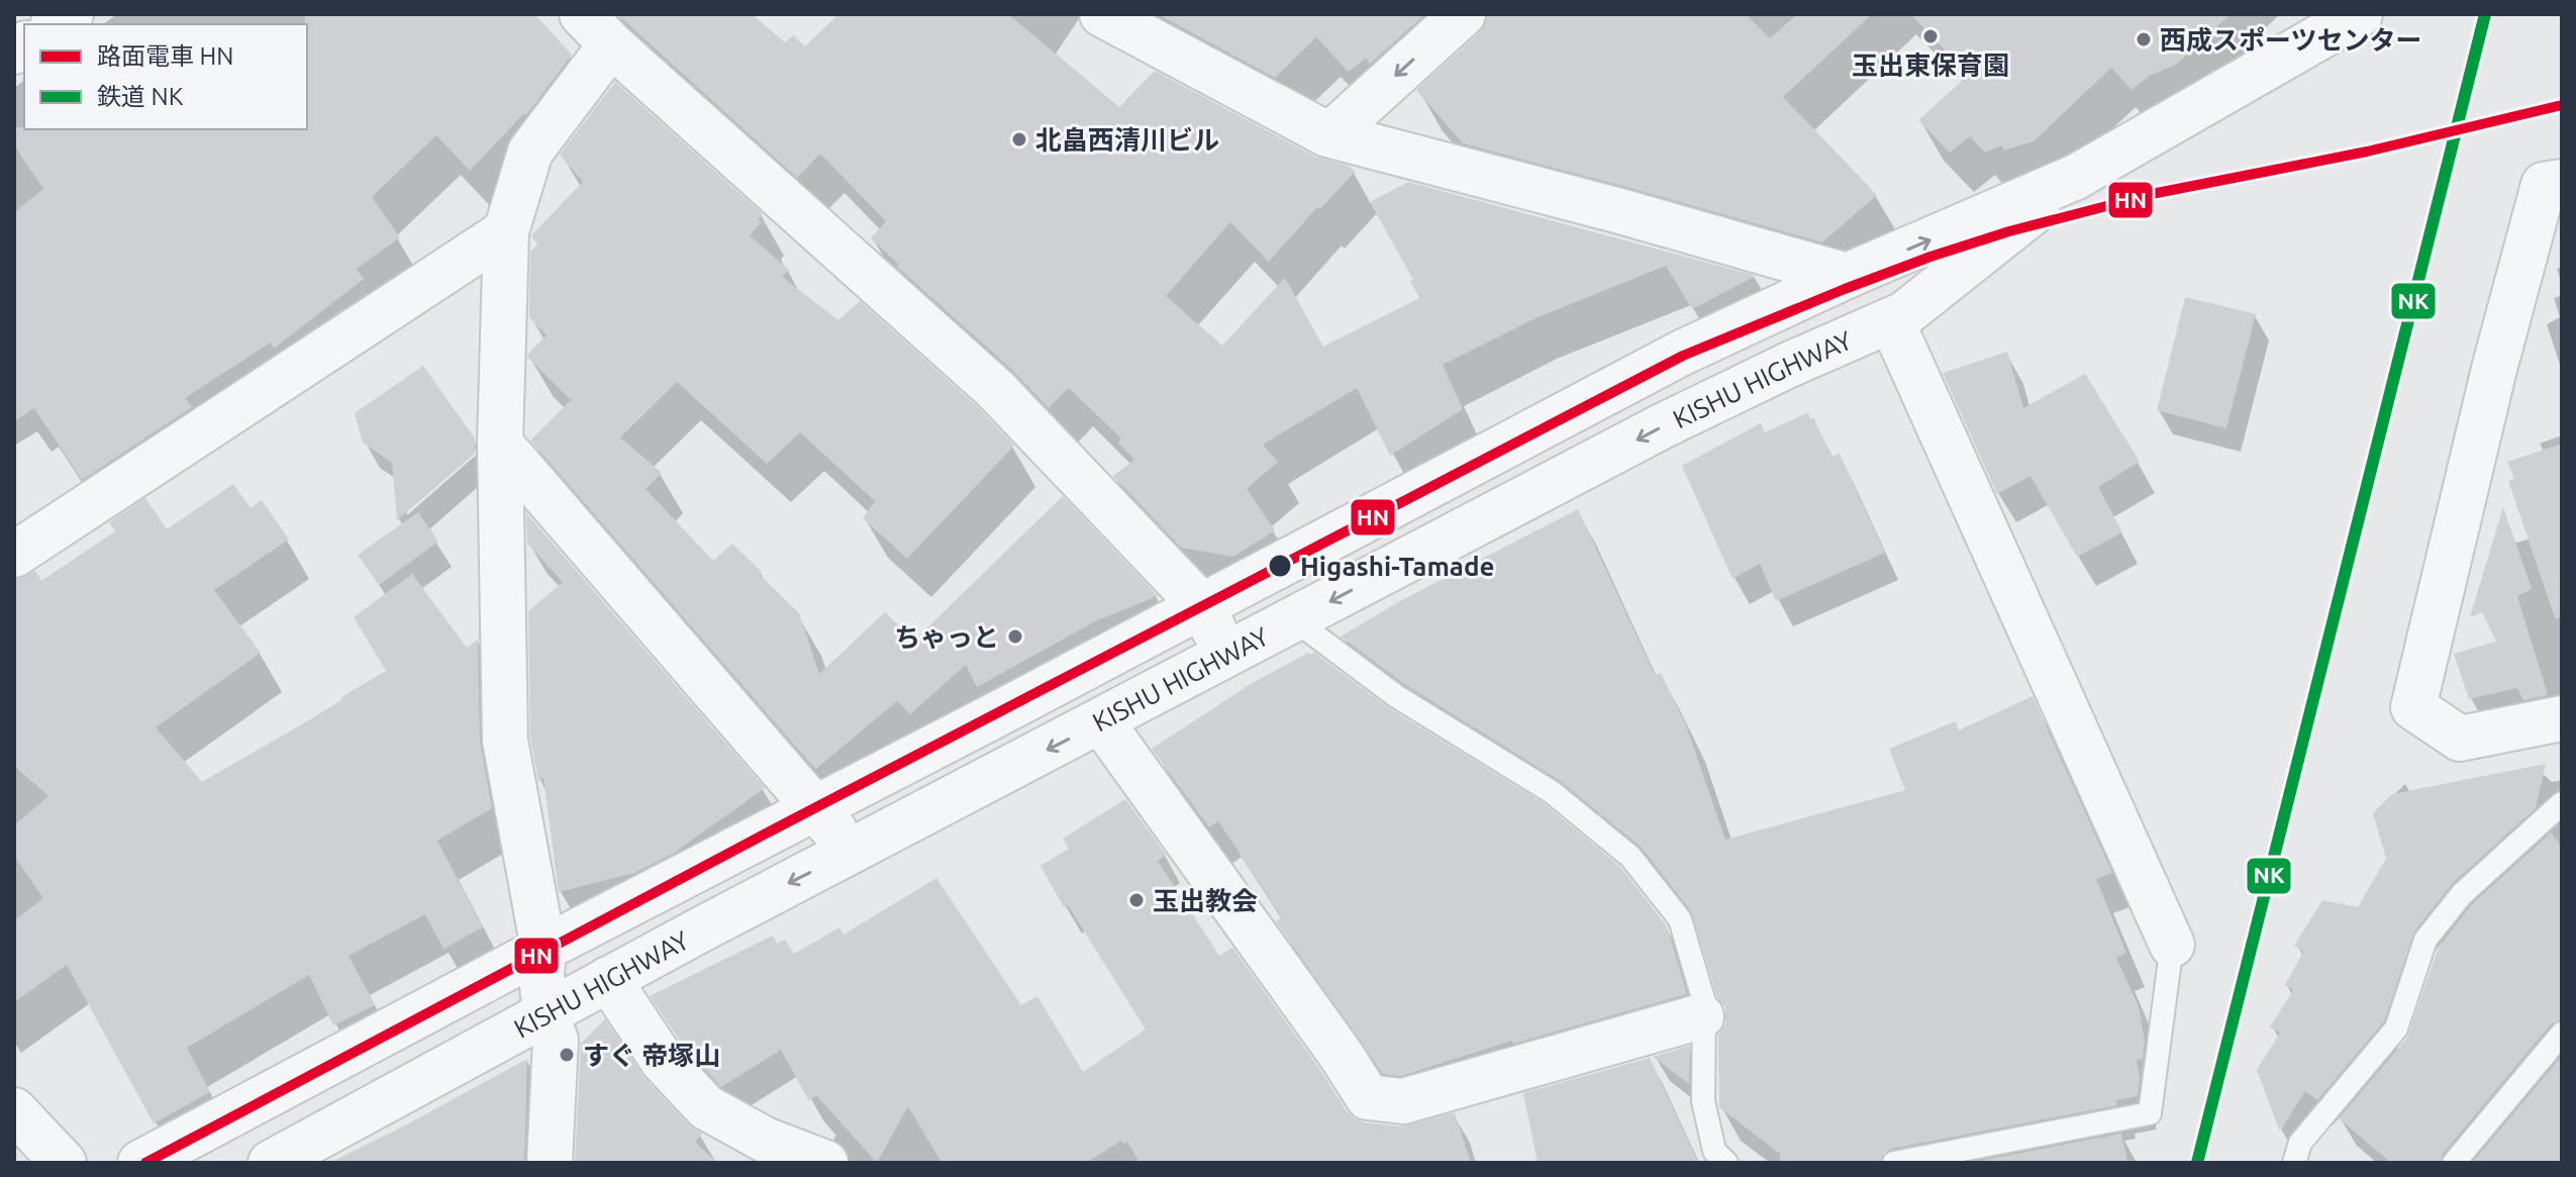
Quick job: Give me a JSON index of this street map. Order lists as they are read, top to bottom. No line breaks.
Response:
{"streets":{"street":["KISHU HIGHWAY"]},"places":["玉出東保育園","西成スポーツセンター","北畠西清川ビル","Higashi-Tamade","ちゃっと","玉出教会","すぐ 帝塚山"],"lines":["rail line NK","tram line HN"],"legend":["路面電車 HN","鉄道 NK"]}
